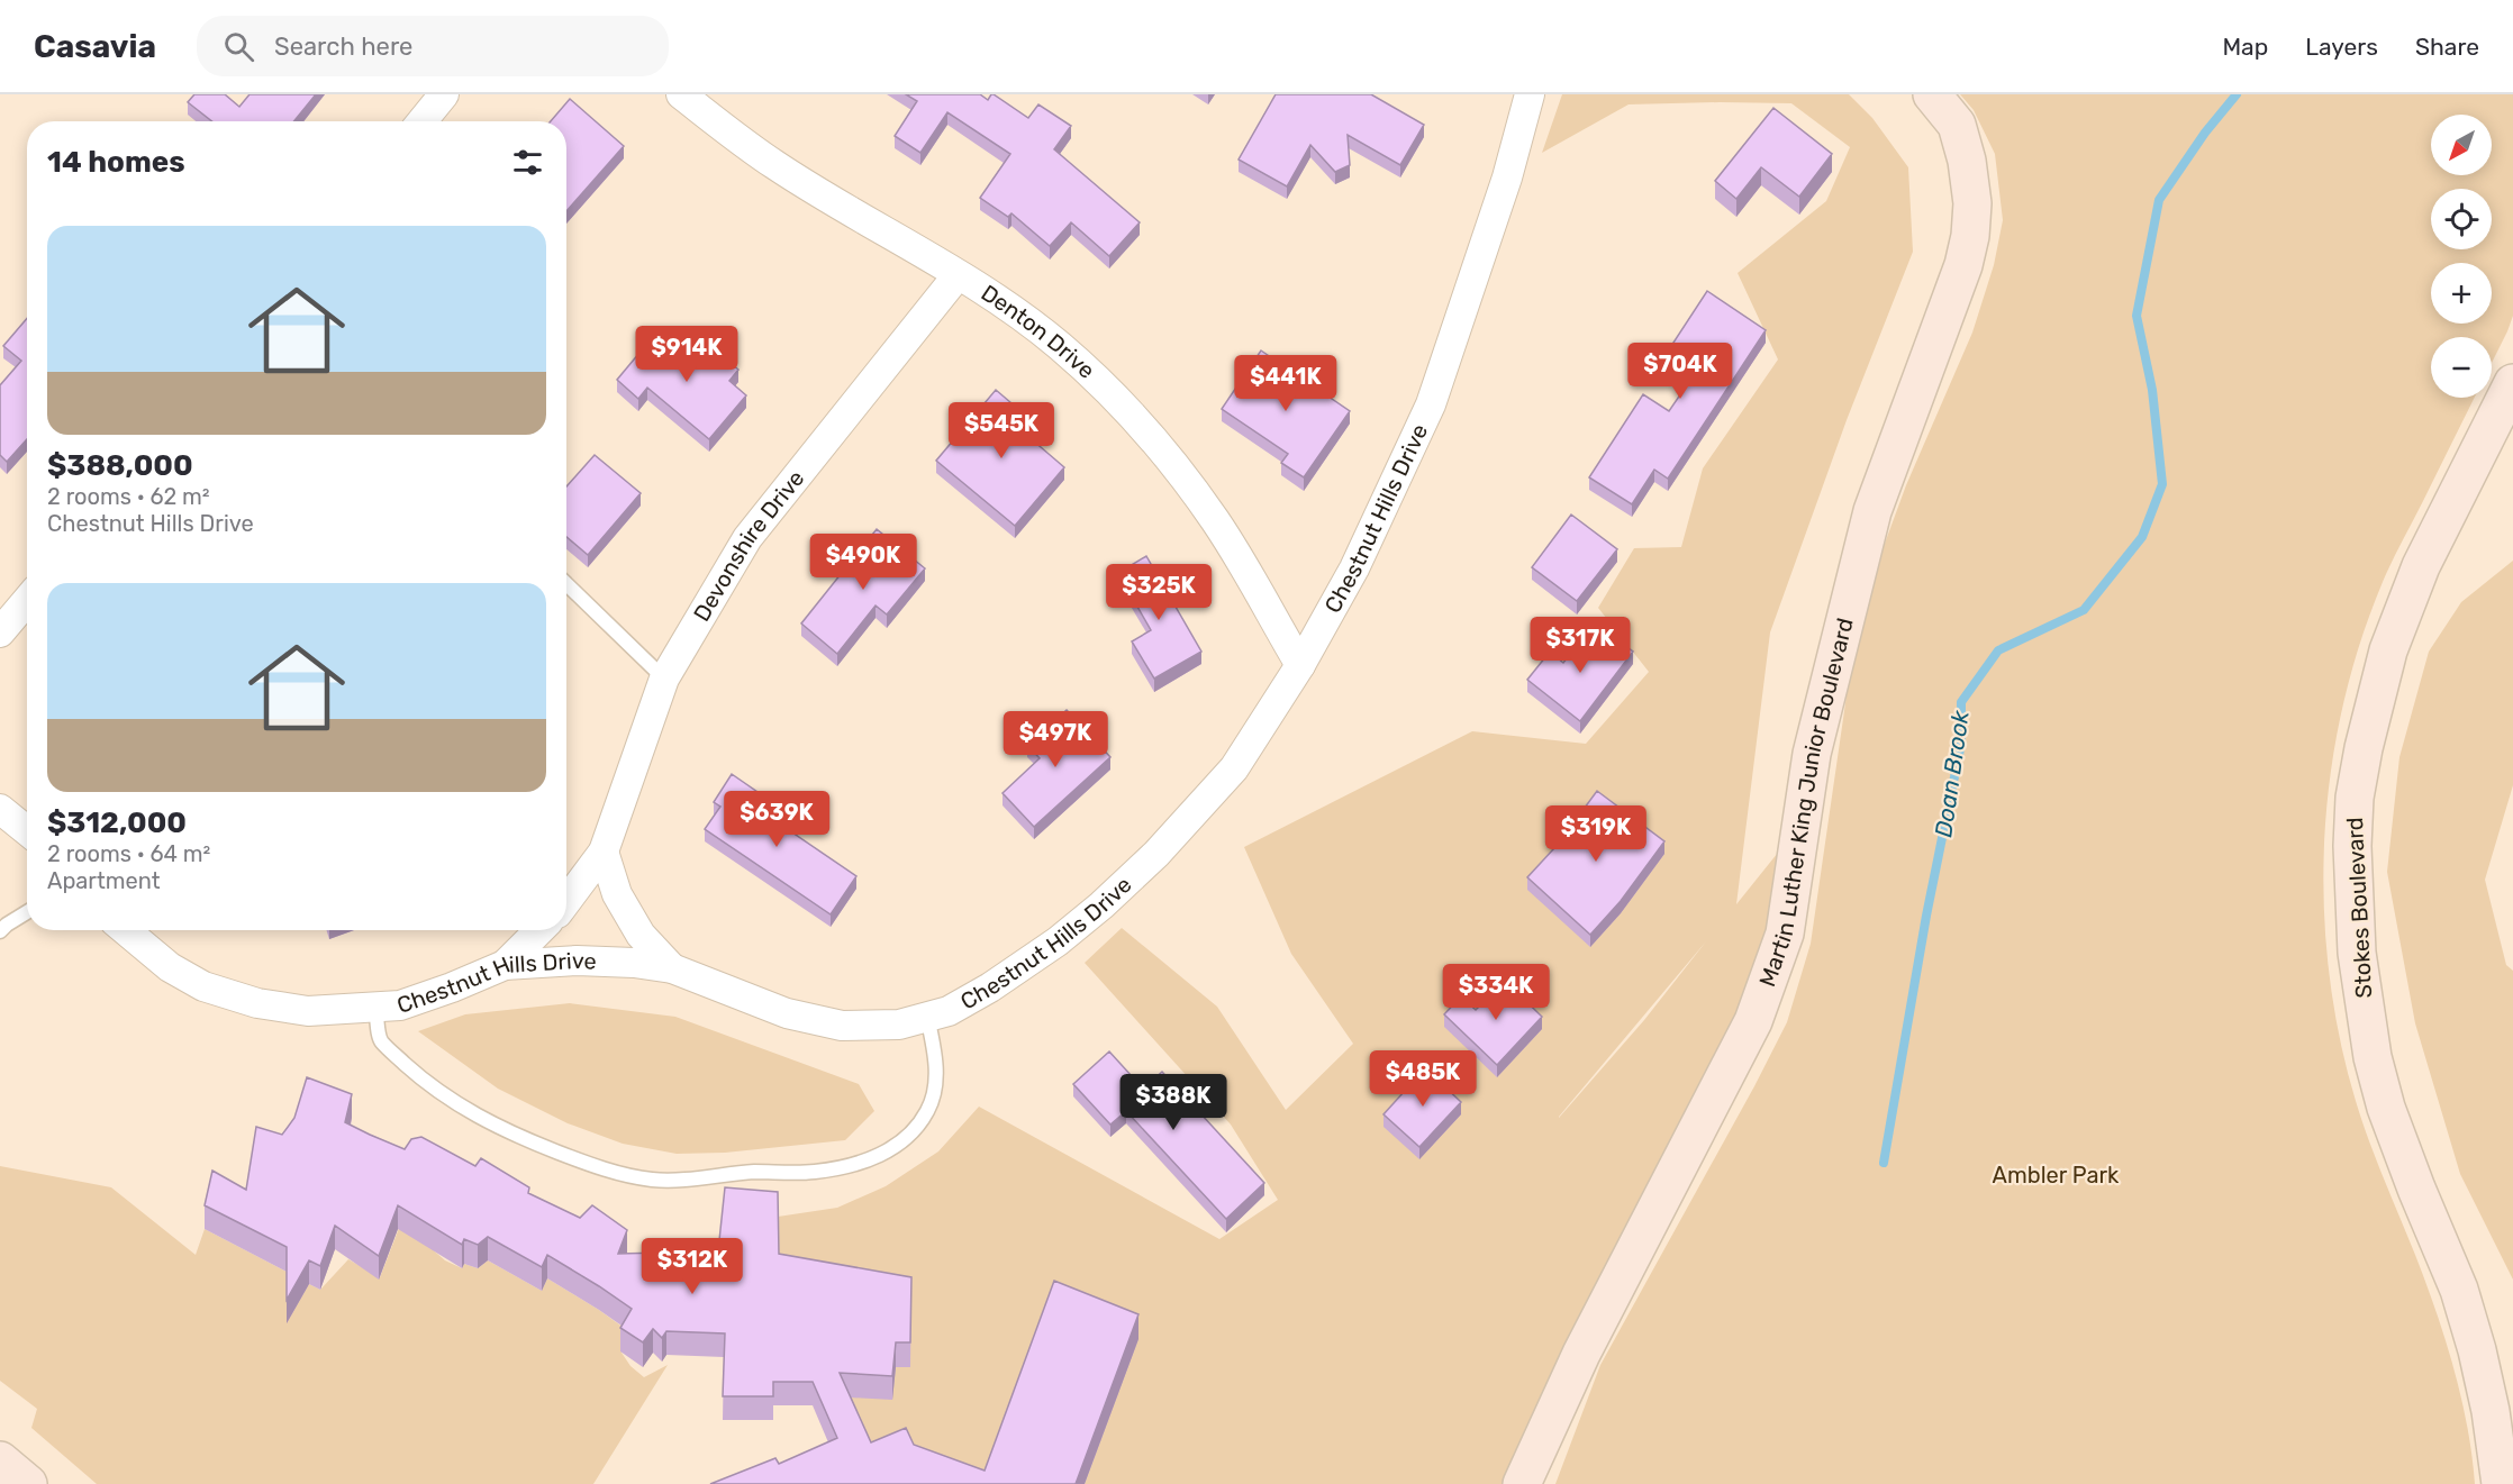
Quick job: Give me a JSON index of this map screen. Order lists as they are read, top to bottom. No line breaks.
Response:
{"streets":{"main road":["Martin Luther King Junior Boulevard","Stokes Boulevard"],"street":["Denton Drive","Chestnut Hills Drive","Devonshire Drive"]},"crossings":[["Denton Drive","Chestnut Hills Drive"],["Denton Drive","Devonshire Drive"]],"water":["Doan Brook"],"parks":["Ambler Park"],"north":"bottom left","page":{"header":"Casavia","search":"Search here","nav":["Map","Layers","Share"],"map_buttons":["+","−"],"heading":"14 homes","list":[{"name":"$388,000","note":"2 rooms · 62 m² · Chestnut Hills Drive"},{"name":"$312,000","note":"2 rooms · 64 m² · Apartment"}],"price":["$914K","$704K","$441K","$545K","$490K","$325K","$317K","$497K","$639K","$319K","$334K","$485K","$388K","$312K"]}}
